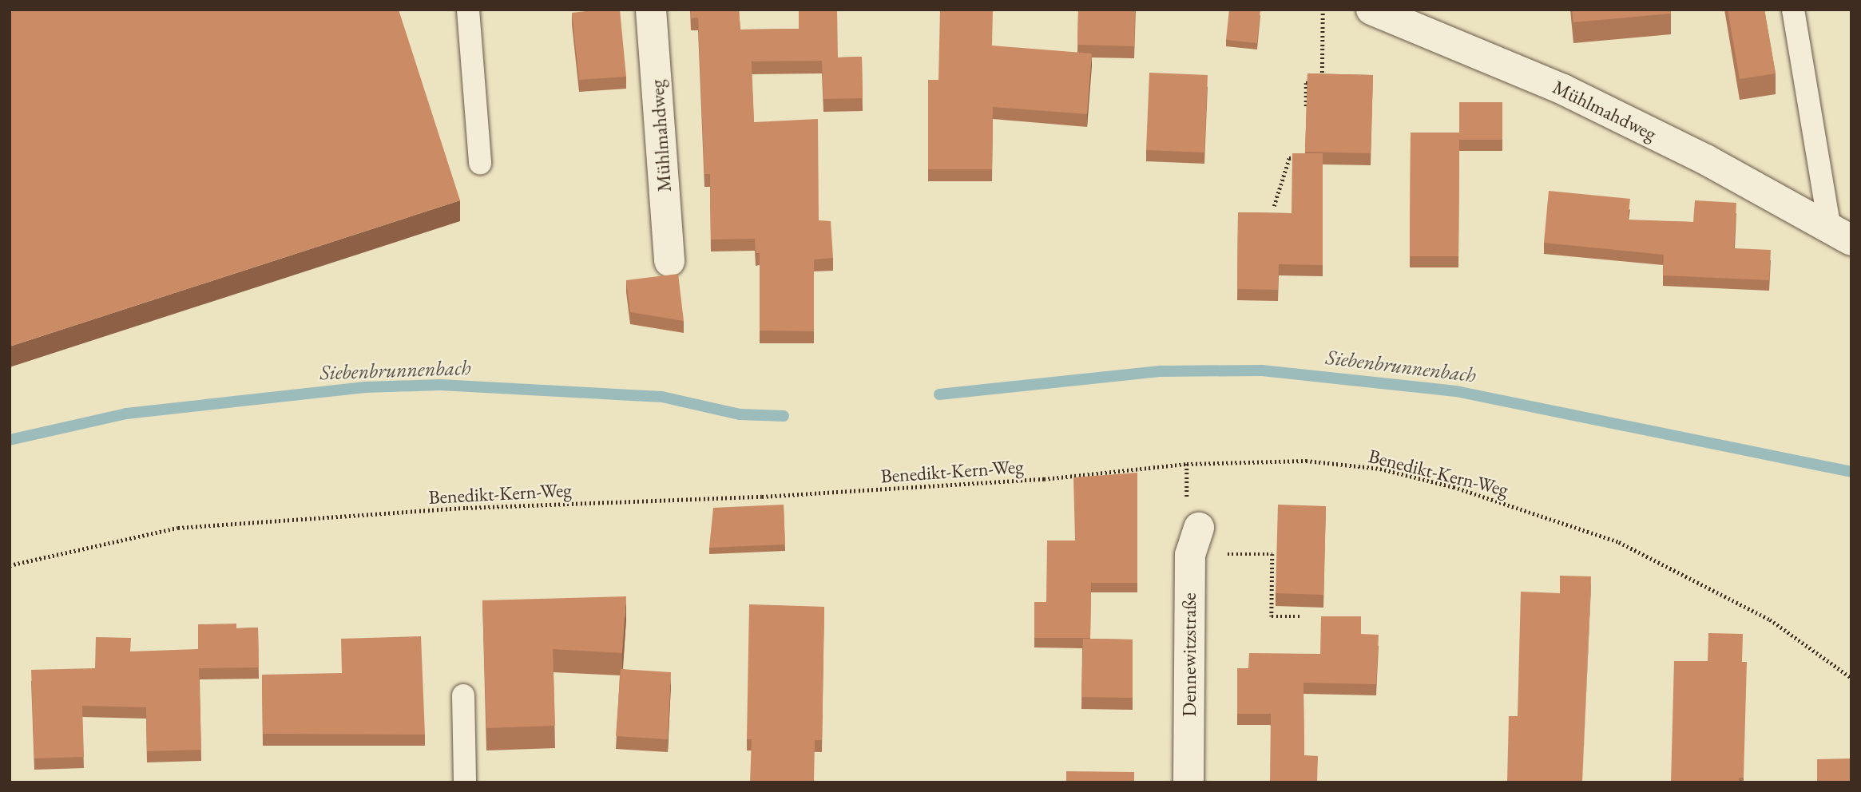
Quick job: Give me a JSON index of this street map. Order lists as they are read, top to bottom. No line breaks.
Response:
{"streets":{"street":["Mühlmahdweg","Dennewitzstraße"],"path":["Benedikt-Kern-Weg"]},"water":["Siebenbrunnenbach"]}
